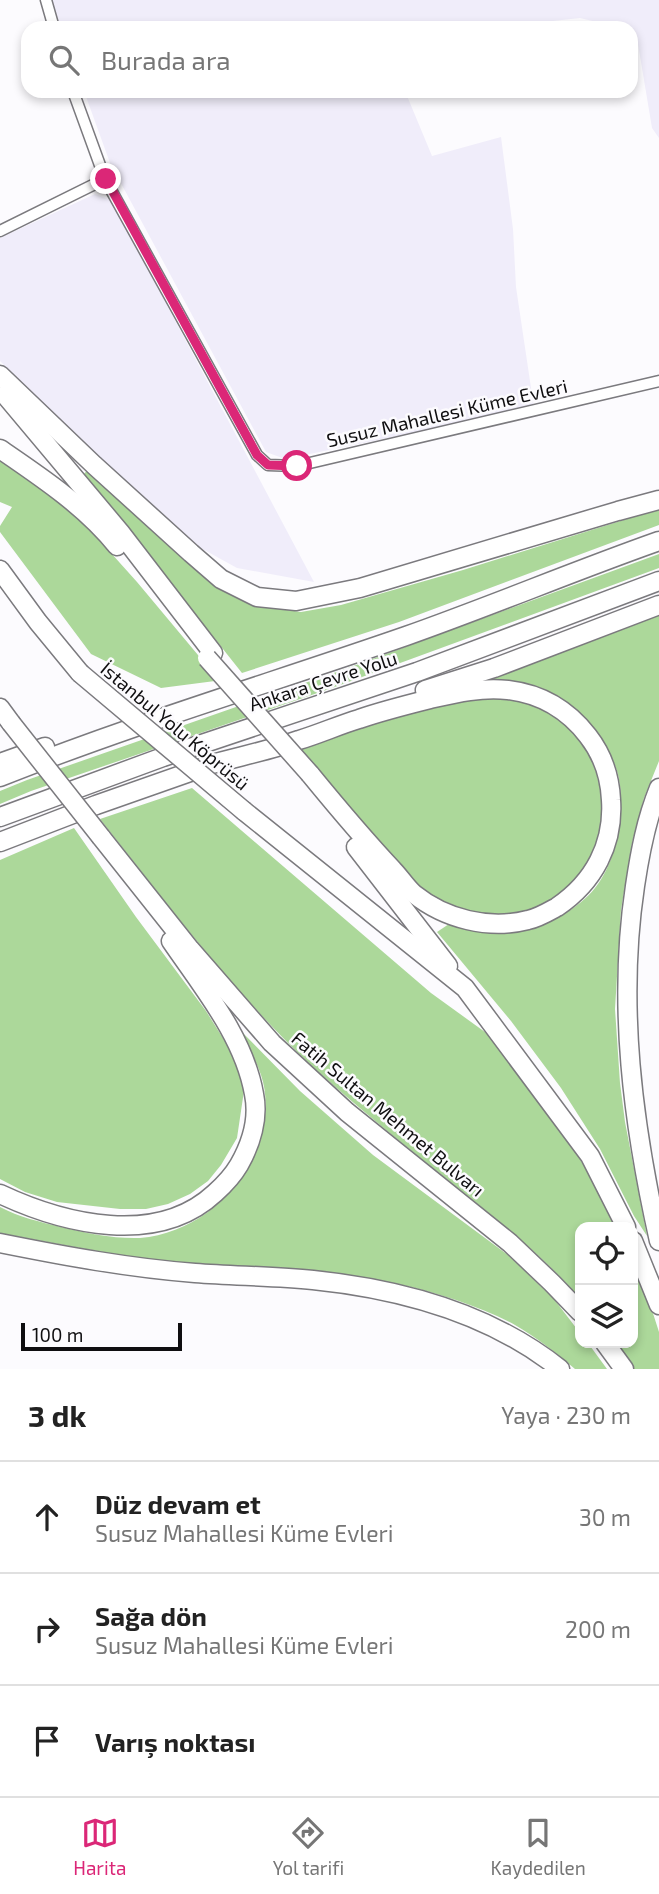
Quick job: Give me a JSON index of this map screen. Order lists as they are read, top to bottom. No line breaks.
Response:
{"streets":{"highway":["Ankara Çevre Yolu","İstanbul Yolu Köprüsü","Fatih Sultan Mehmet Bulvarı"],"street":["Susuz Mahallesi Küme Evleri"]},"scale_bar":"100 m","page":{"search":"Burada ara","scale":"100 m","heading":["3 dk","Yaya · 230 m"],"list":[["Düz devam et","Susuz Mahallesi Küme Evleri","30 m"],["Sağa dön","Susuz Mahallesi Küme Evleri","200 m"],"Varış noktası"],"nav":["Harita","Yol tarifi","Kaydedilen"]}}
